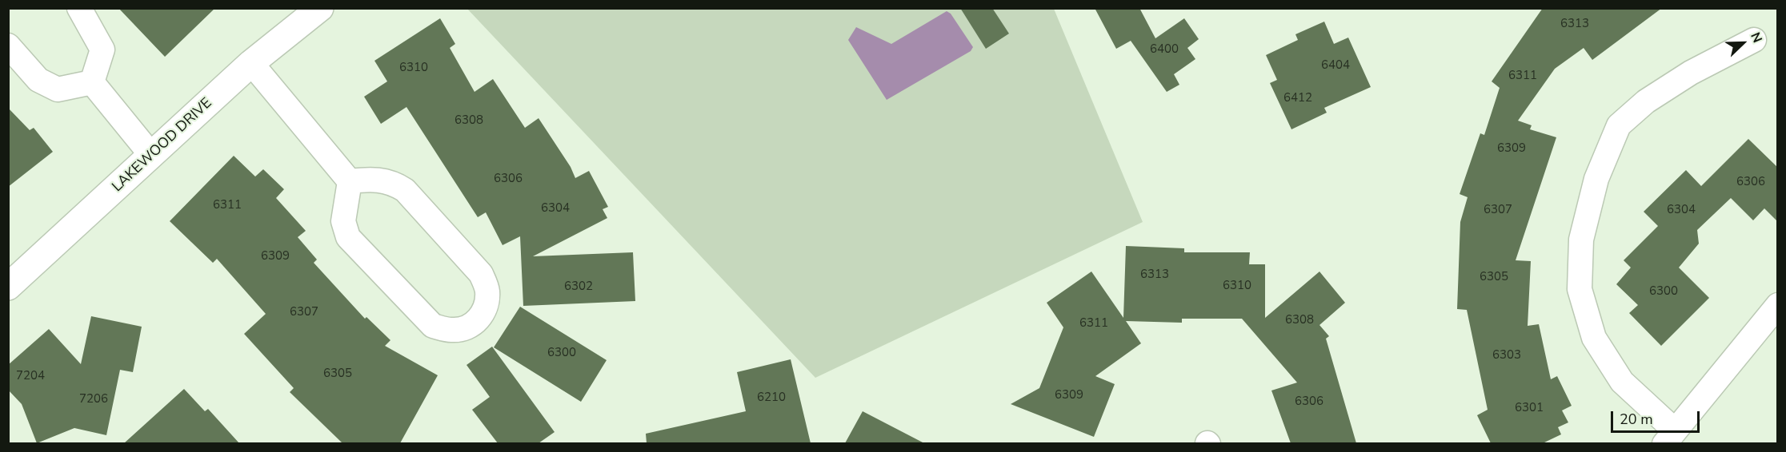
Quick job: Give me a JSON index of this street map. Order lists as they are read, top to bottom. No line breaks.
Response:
{"streets":{"street":["LAKEWOOD DRIVE"]},"house_numbers":["6313","6400","6404","6310","6311","6412","6308","6309","6306","6306","6311","6304","6307","6304","6309","6313","6305","6310","6302","6300","6307","6308","6311","6300","6303","6305","7204","6309","6210","7206","6306","6301"],"scale_bar":"20 m","north":"top right"}
